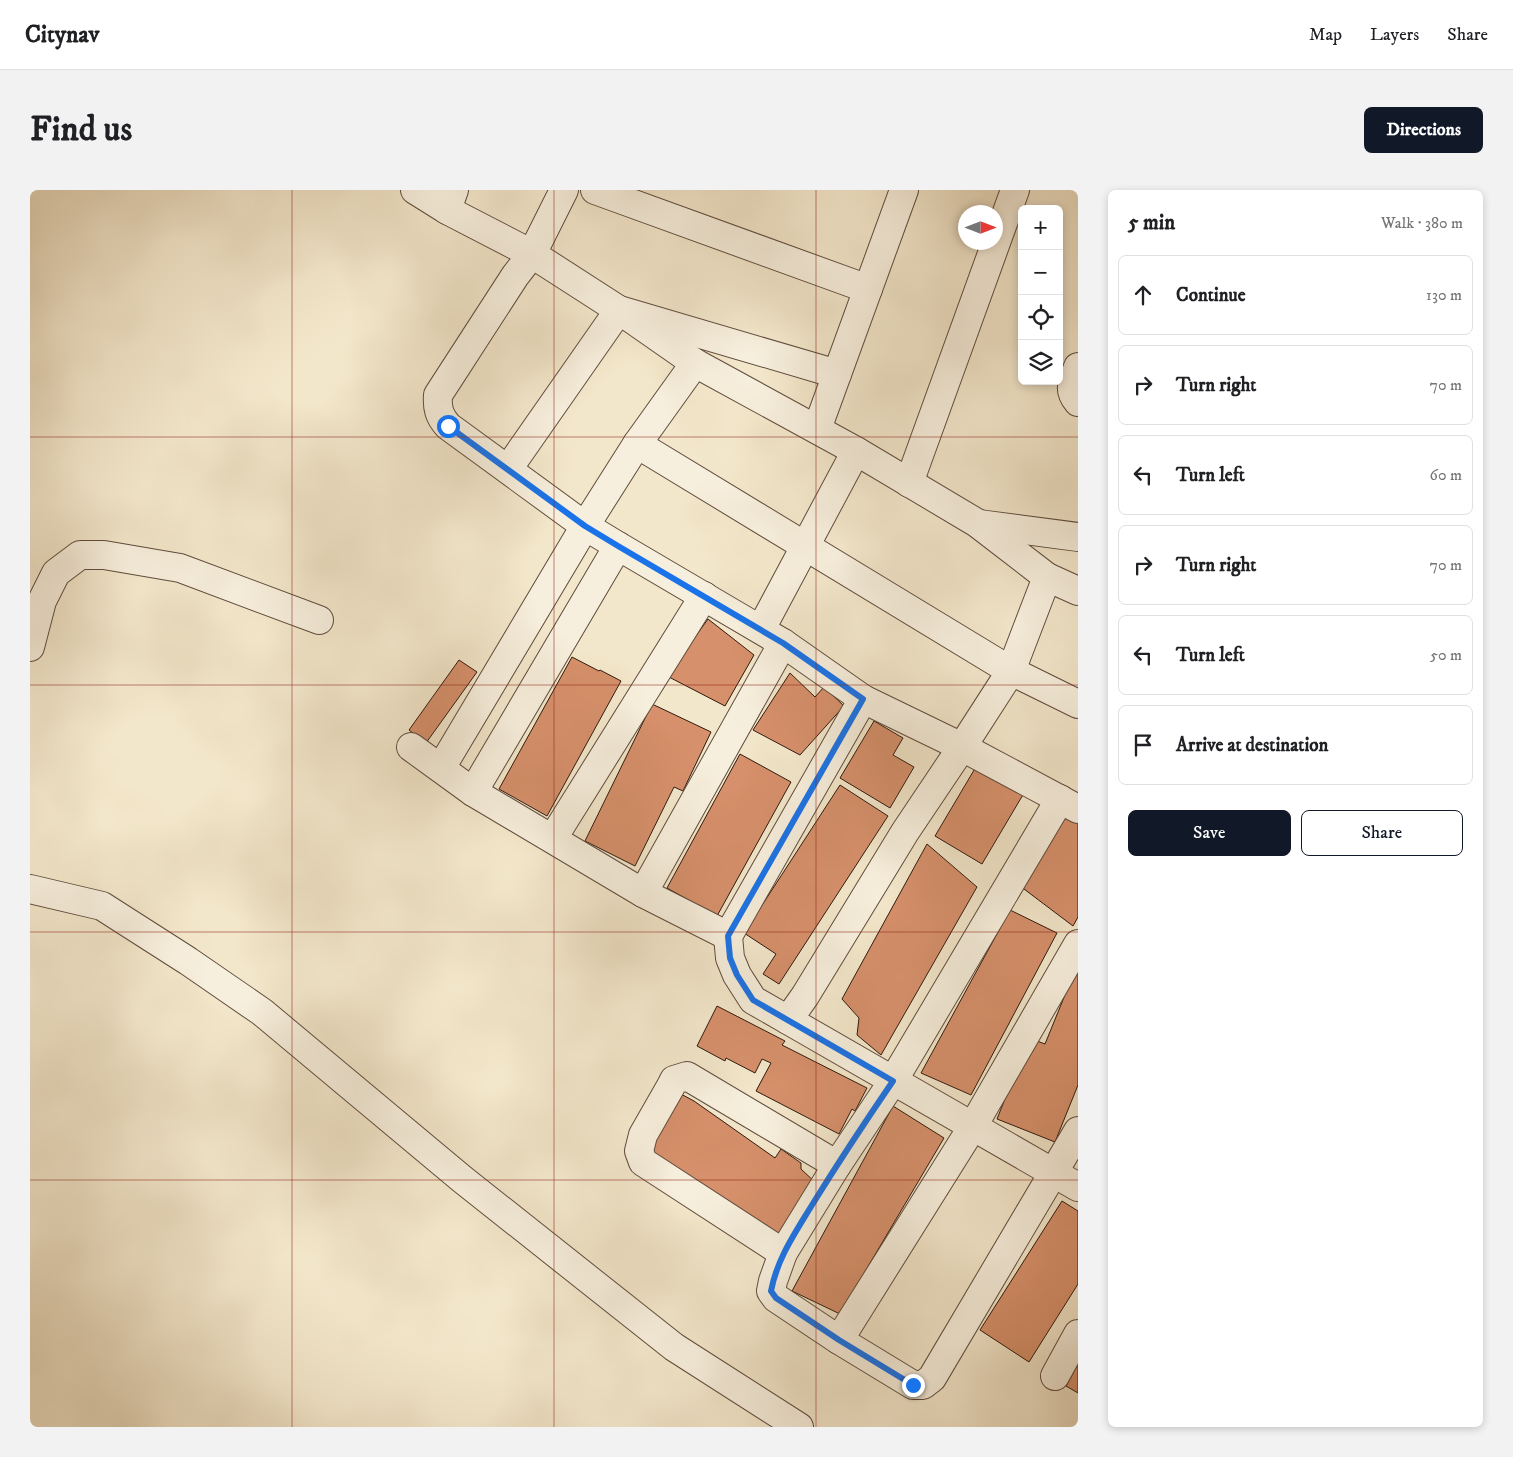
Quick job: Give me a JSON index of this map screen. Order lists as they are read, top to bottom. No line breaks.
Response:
{"north":"right","page":{"header":"Citynav","nav":["Map","Layers","Share"],"buttons":["Directions",["Save","Share"]],"title":"Find us","heading":["5 min","Walk · 380 m"],"map_buttons":["+","−"],"list":[["Continue","130 m"],["Turn right","70 m"],["Turn left","60 m"],["Turn right","70 m"],["Turn left","50 m"],"Arrive at destination"]}}
